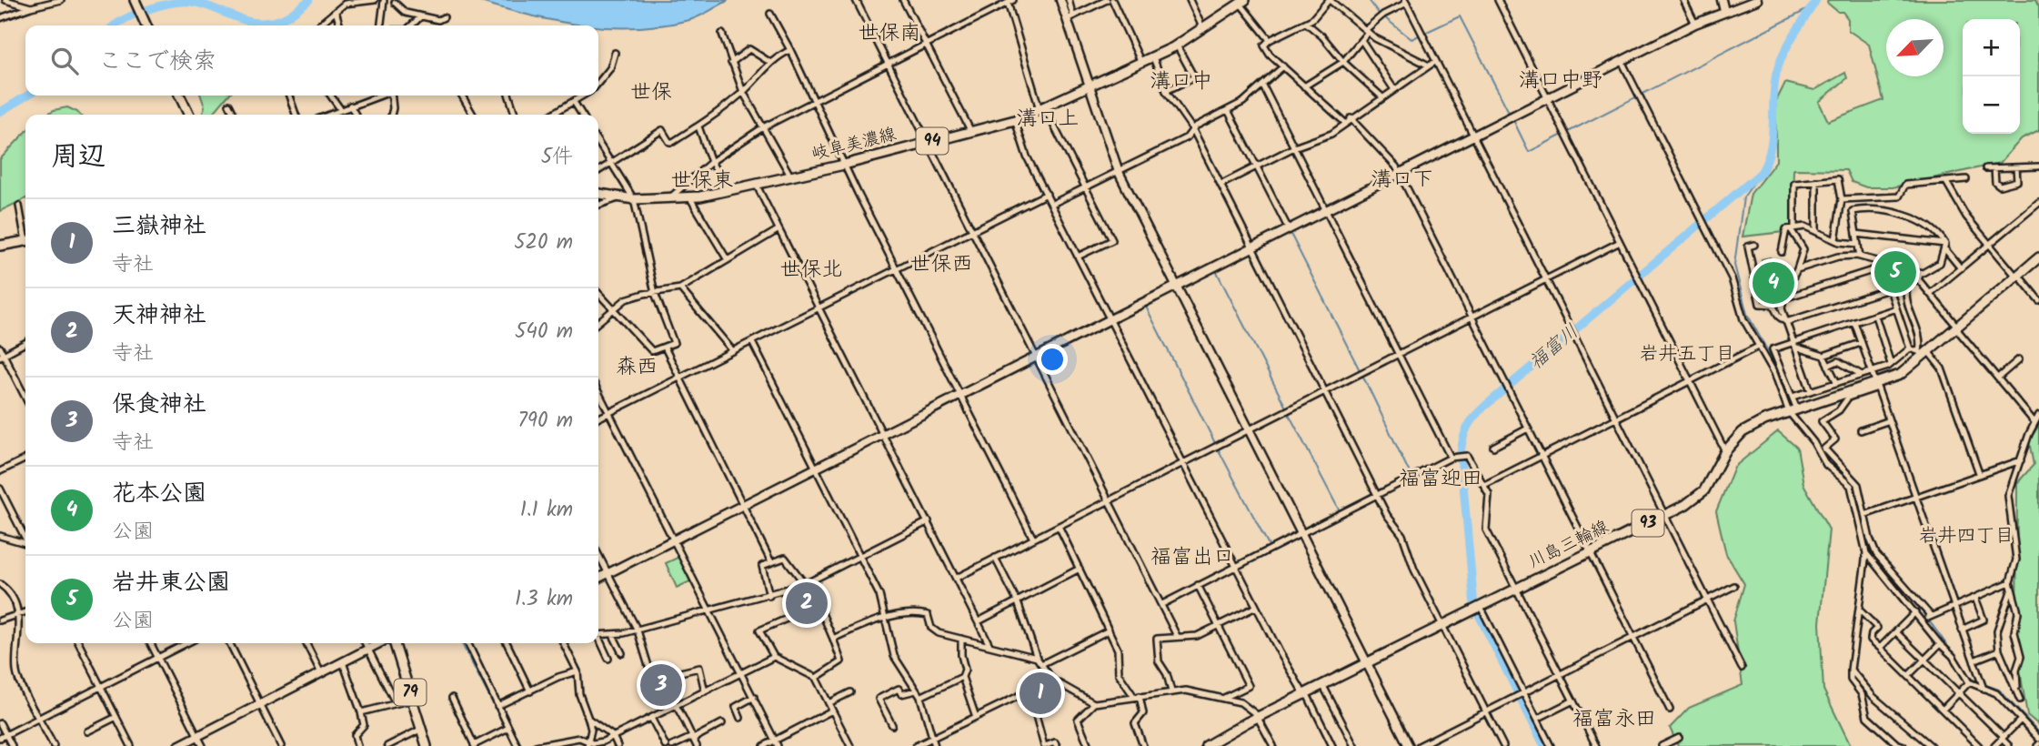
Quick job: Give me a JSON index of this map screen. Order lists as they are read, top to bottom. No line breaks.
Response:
{"streets":{"main road":["94","岐阜美濃線","93","川島三輪線","79"]},"districts":["世保南","溝口中野","溝口中","世保","溝口上","溝口下","世保東","世保西","世保北","岩井五丁目","森西","福富迎田","岩井四丁目","福富出口","福富永田"],"water":["福富川"],"north":"bottom left","page":{"map_buttons":["+","−"],"search":"ここで検索","heading":["周辺","5件"],"list":[{"mark":"1","name":"三嶽神社","note":"寺社","value":"520 m"},{"mark":"2","name":"天神神社","note":"寺社","value":"540 m"},{"mark":"3","name":"保食神社","note":"寺社","value":"790 m"},{"mark":"4","name":"花本公園","note":"公園","value":"1.1 km"},{"mark":"5","name":"岩井東公園","note":"公園","value":"1.3 km"}],"pins":["5","4","2","3","1"]}}
